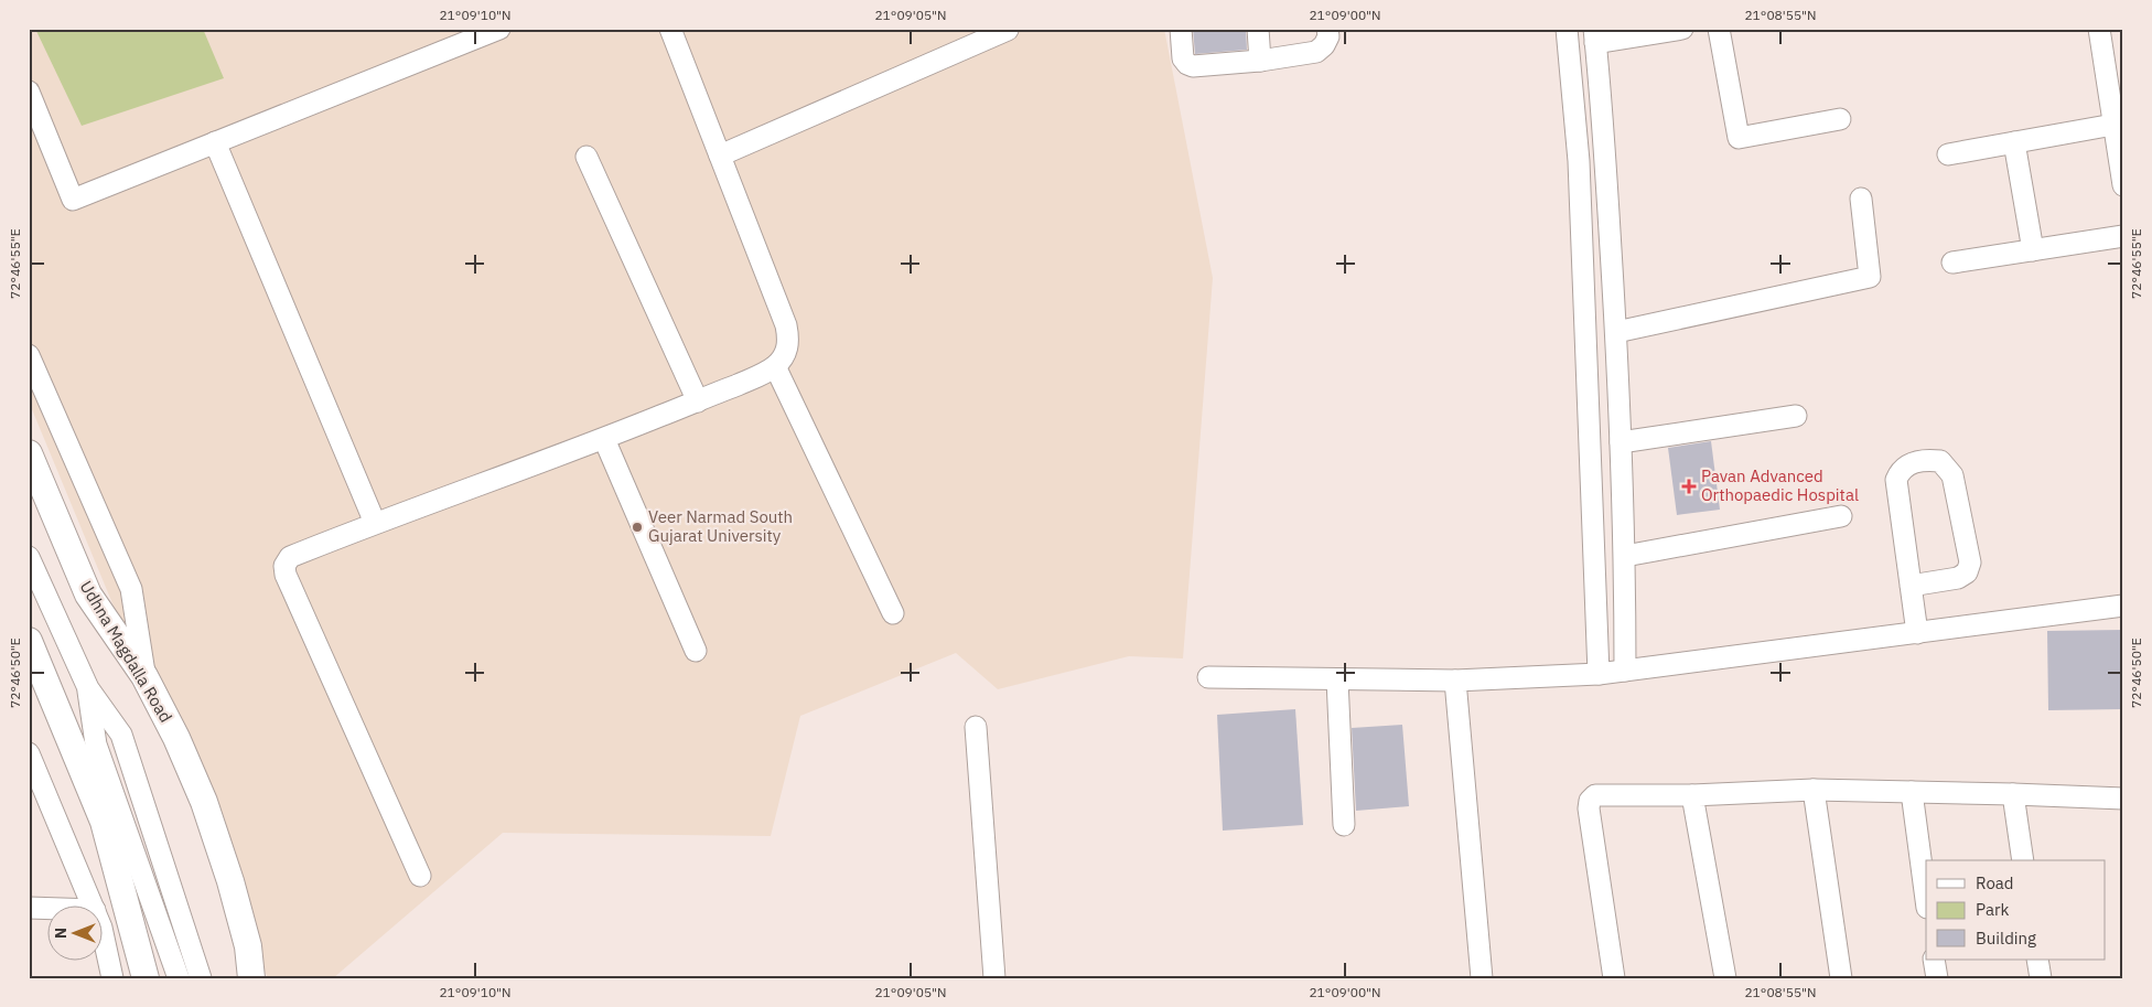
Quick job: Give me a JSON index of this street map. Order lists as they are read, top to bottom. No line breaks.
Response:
{"streets":{"main road":["Udhna Magdalla Road"]},"places":{"health":["Pavan Advanced Orthopaedic Hospital"],"other":["Veer Narmad South Gujarat University"]},"legend":["Road","Park","Building"],"north":"left","coordinates":["21°09'10\"N","21°09'05\"N","21°09'00\"N","21°08'55\"N","72°46'55\"E","72°46'50\"E"]}
